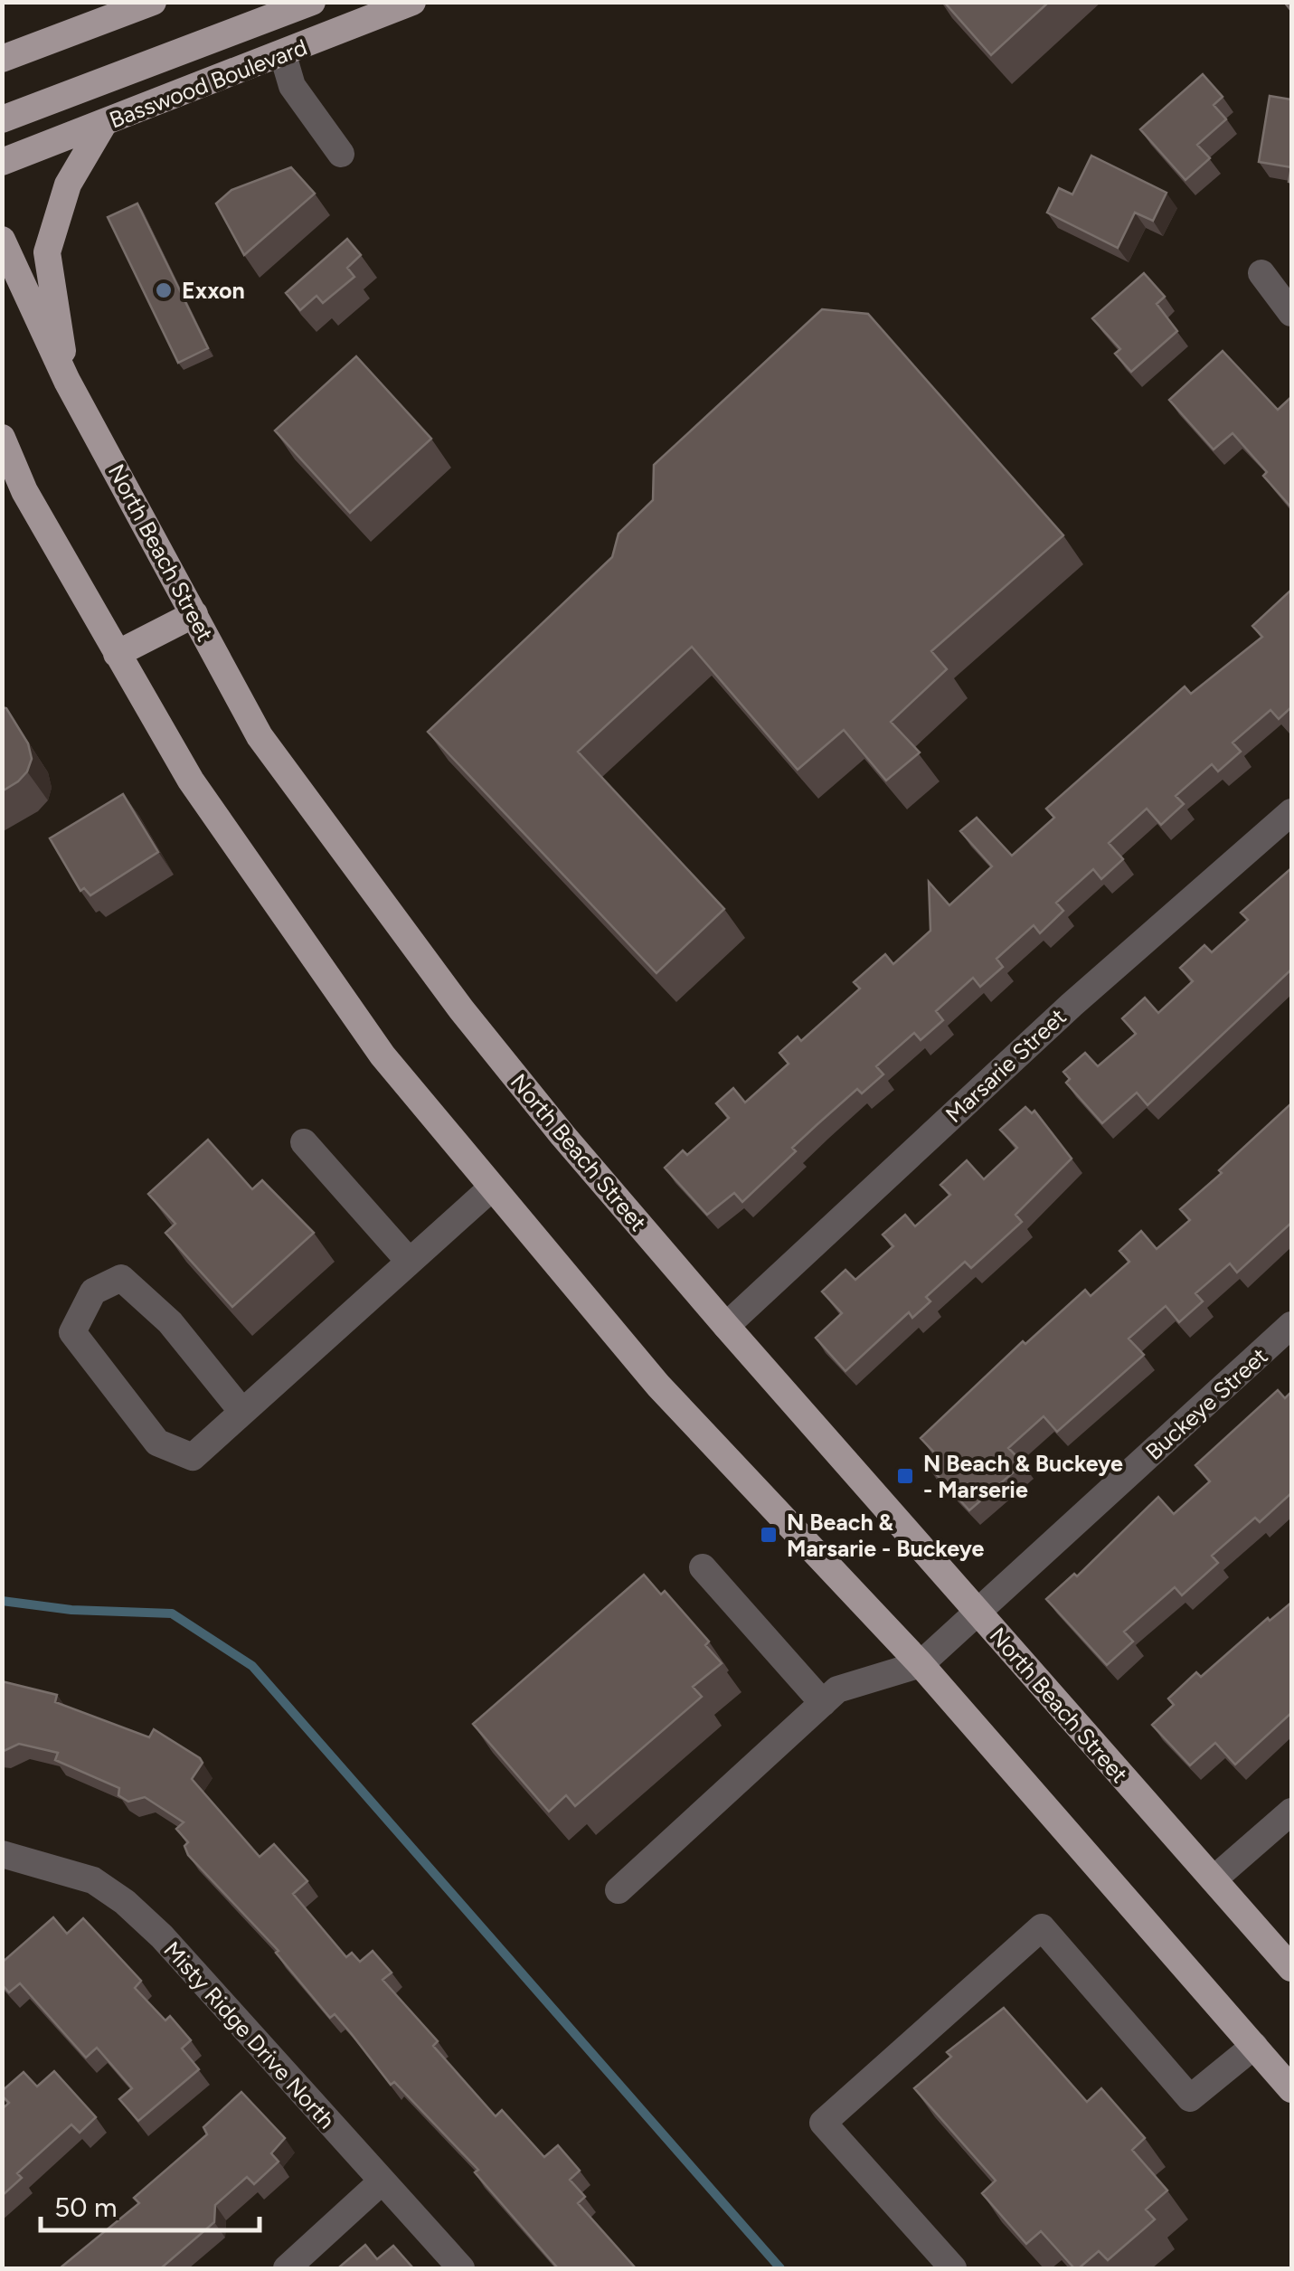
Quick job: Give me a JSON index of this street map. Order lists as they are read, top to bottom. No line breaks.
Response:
{"streets":{"main road":["Basswood Boulevard","North Beach Street"],"street":["Marsarie Street","Buckeye Street","Misty Ridge Drive North"]},"crossings":[["North Beach Street","Marsarie Street"],["North Beach Street","Buckeye Street"]],"places":{"other":["Exxon"],"transit":["N Beach & Buckeye - Marserie","N Beach & Marsarie - Buckeye"]},"scale_bar":"50 m"}
